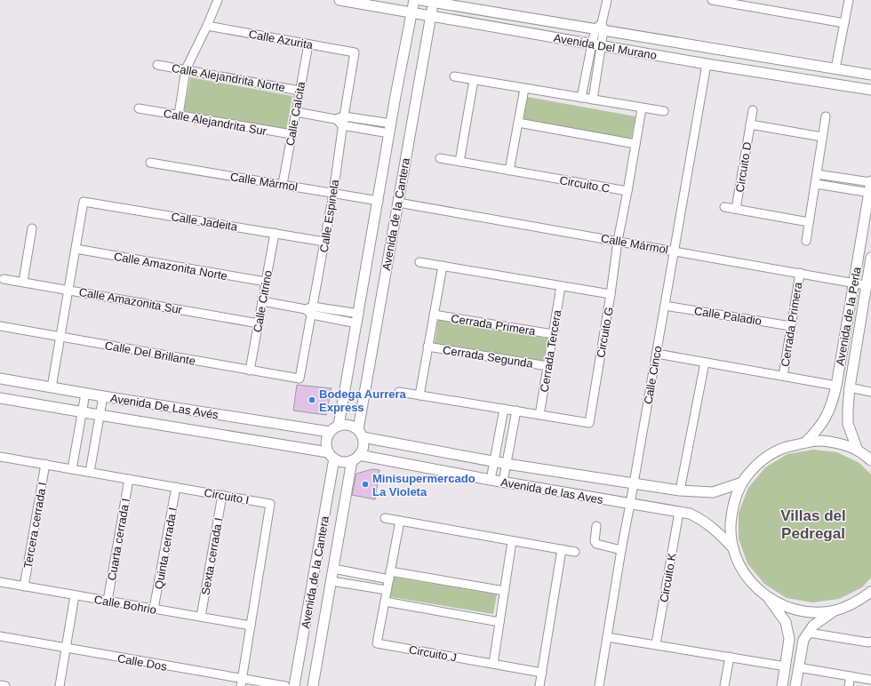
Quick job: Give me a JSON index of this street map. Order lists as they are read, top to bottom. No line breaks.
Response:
{"streets":{"street":["Calle Azurita","Avenida Del Murano","Calle Alejandrita Norte","Calle Calcita","Calle Alejandrita Sur","Circuito D","Calle Mármol","Circuito C","Avenida de la Cantera","Calle Espinela","Calle Jadeita","Calle Amazonita Norte","Calle Amazonita Sur","Calle Citrino","Calle Paladio","Avenida de la Perla","Cerrada Primera","Circuito G","Cerrada Tercera","Calle Del Brillante","Cerrada Segunda","Calle Cinco","Avenida De Las Avés","Avenida de las Aves","Circuito I","Tercera cerrada I","Cuarta cerrada I","Quinta cerrada I","Sexta cerrada I","Circuito K","Calle Bohrio","Circuito J","Calle Dos"]},"crossings":[["Calle Azurita","Calle Calcita"],["Calle Azurita","Calle Espinela"],["Avenida Del Murano","Avenida de la Cantera"],["Avenida Del Murano","Calle Cinco"],["Calle Alejandrita Norte","Calle Calcita"],["Calle Calcita","Calle Alejandrita Sur"],["Calle Calcita","Calle Mármol"],["Calle Mármol","Avenida de la Cantera"],["Calle Mármol","Calle Espinela"],["Calle Mármol","Avenida de la Perla"],["Calle Mármol","Cerrada Primera"],["Calle Mármol","Calle Cinco"],["Avenida de la Cantera","Avenida De Las Avés"],["Avenida de la Cantera","Avenida de las Aves"],["Calle Espinela","Calle Jadeita"],["Calle Espinela","Calle Del Brillante"],["Calle Jadeita","Calle Amazonita Norte"],["Calle Jadeita","Calle Citrino"],["Calle Amazonita Norte","Calle Citrino"],["Calle Amazonita Sur","Calle Citrino"],["Calle Citrino","Calle Del Brillante"],["Calle Paladio","Cerrada Primera"],["Calle Paladio","Calle Cinco"],["Cerrada Primera","Cerrada Tercera"],["Circuito G","Cerrada Tercera"],["Cerrada Tercera","Cerrada Segunda"],["Calle Cinco","Avenida de las Aves"],["Avenida De Las Avés","Avenida de las Aves"],["Avenida de las Aves","Circuito K"],["Circuito I","Tercera cerrada I"],["Circuito I","Cuarta cerrada I"],["Circuito I","Quinta cerrada I"],["Circuito I","Sexta cerrada I"],["Circuito I","Calle Bohrio"],["Circuito I","Calle Dos"],["Tercera cerrada I","Calle Bohrio"],["Cuarta cerrada I","Calle Bohrio"],["Quinta cerrada I","Calle Bohrio"],["Sexta cerrada I","Calle Bohrio"]],"districts":["Villas del Pedregal"],"places":["Bodega Aurrera Express","Minisupermercado La Violeta"]}
